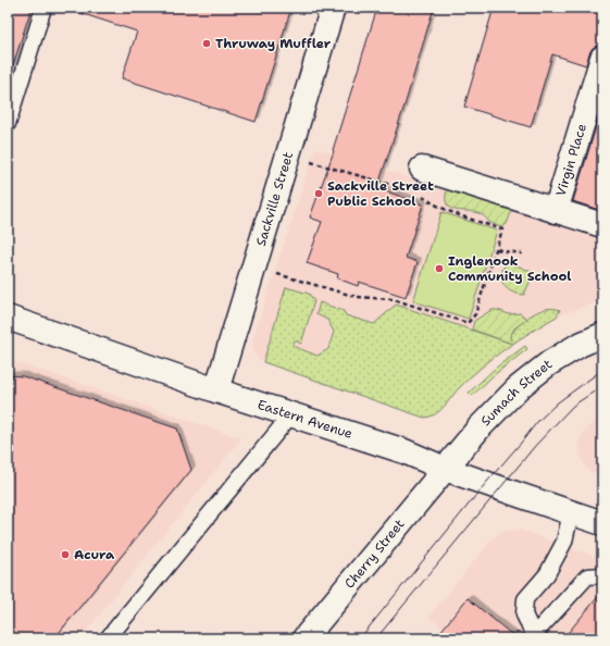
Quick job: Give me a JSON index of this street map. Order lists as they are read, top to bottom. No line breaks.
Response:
{"streets":{"street":["Virgin Place","Sackville Street","Sumach Street","Eastern Avenue","Cherry Street"]},"crossings":[["Sackville Street","Eastern Avenue"],["Sumach Street","Eastern Avenue"],["Sumach Street","Cherry Street"],["Eastern Avenue","Cherry Street"]],"places":["Thruway Muffler","Sackville Street Public School","Inglenook Community School","Acura"]}
